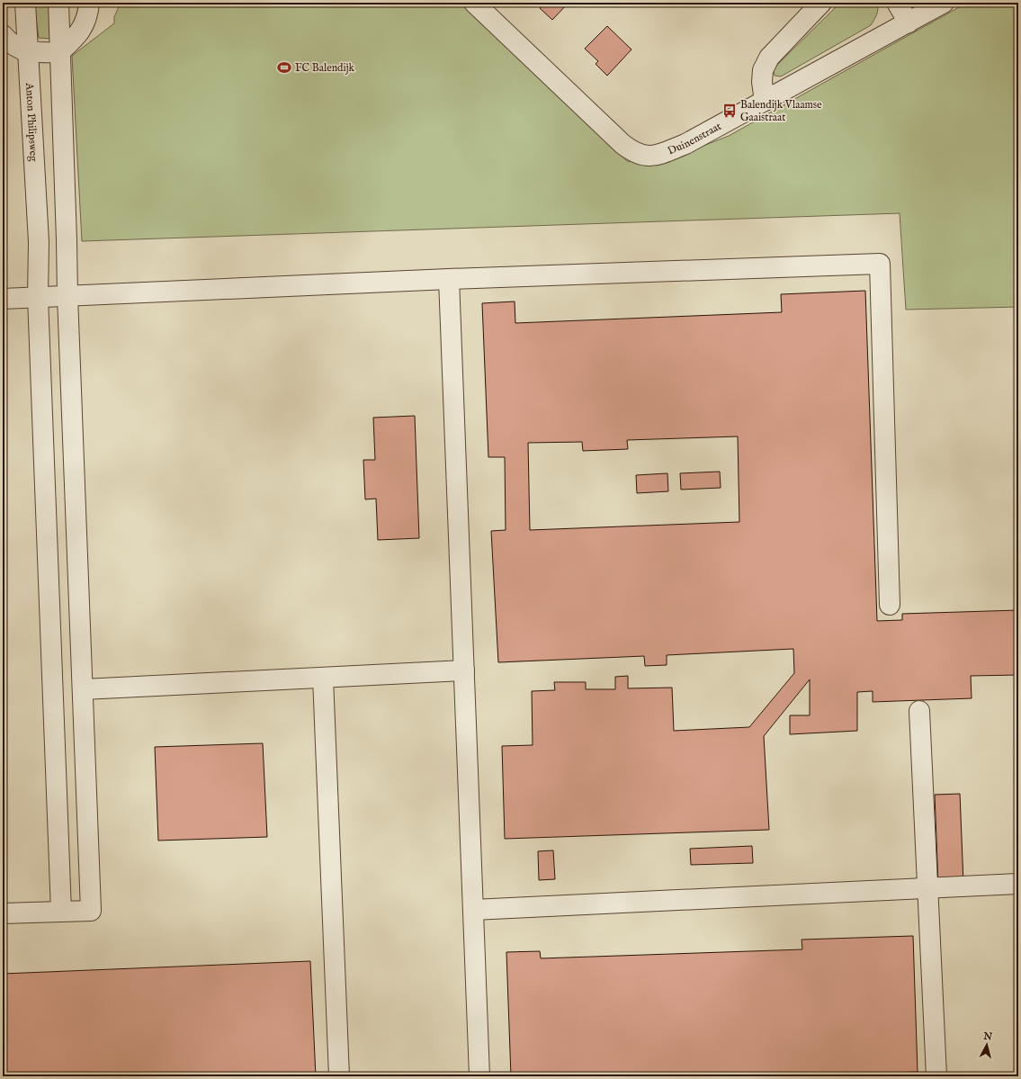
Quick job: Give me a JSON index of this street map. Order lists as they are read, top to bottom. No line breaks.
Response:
{"streets":{"street":["Anton Philipsweg","Duinenstraat"]},"places":{"sports":["FC Balendijk"],"bus stop":["Balendijk Vlaamse Gaaistraat"]},"north":"top"}
